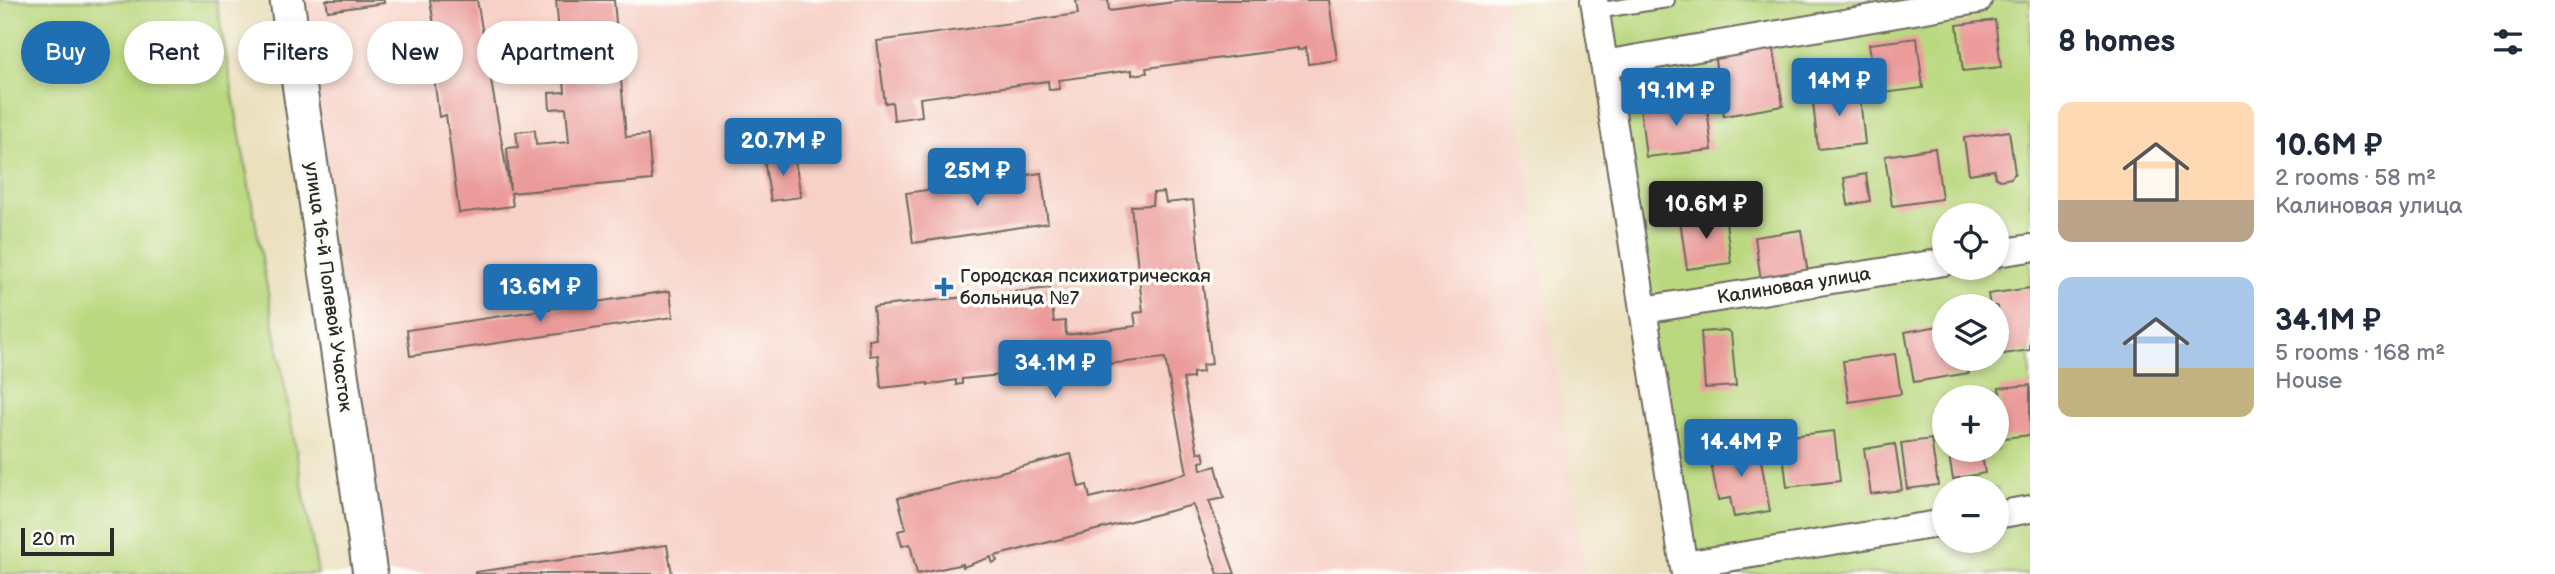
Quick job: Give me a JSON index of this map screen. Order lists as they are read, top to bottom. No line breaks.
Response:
{"streets":{"street":["Калиновая улица","улица 16-й Полевой Участок"]},"places":{"health":["Городская психиатрическая больница №7"]},"scale_bar":"20 m","page":{"heading":"8 homes","chip":["Buy","Rent","Filters","New","Apartment"],"price":["14M ₽","19.1M ₽","20.7M ₽","25M ₽","10.6M ₽","13.6M ₽","34.1M ₽","14.4M ₽"],"list":[{"name":"10.6M ₽","note":"2 rooms · 58 m² · Калиновая улица"},{"name":"34.1M ₽","note":"5 rooms · 168 m² · House"}],"map_buttons":["+","−"],"scale":"20 m"}}
